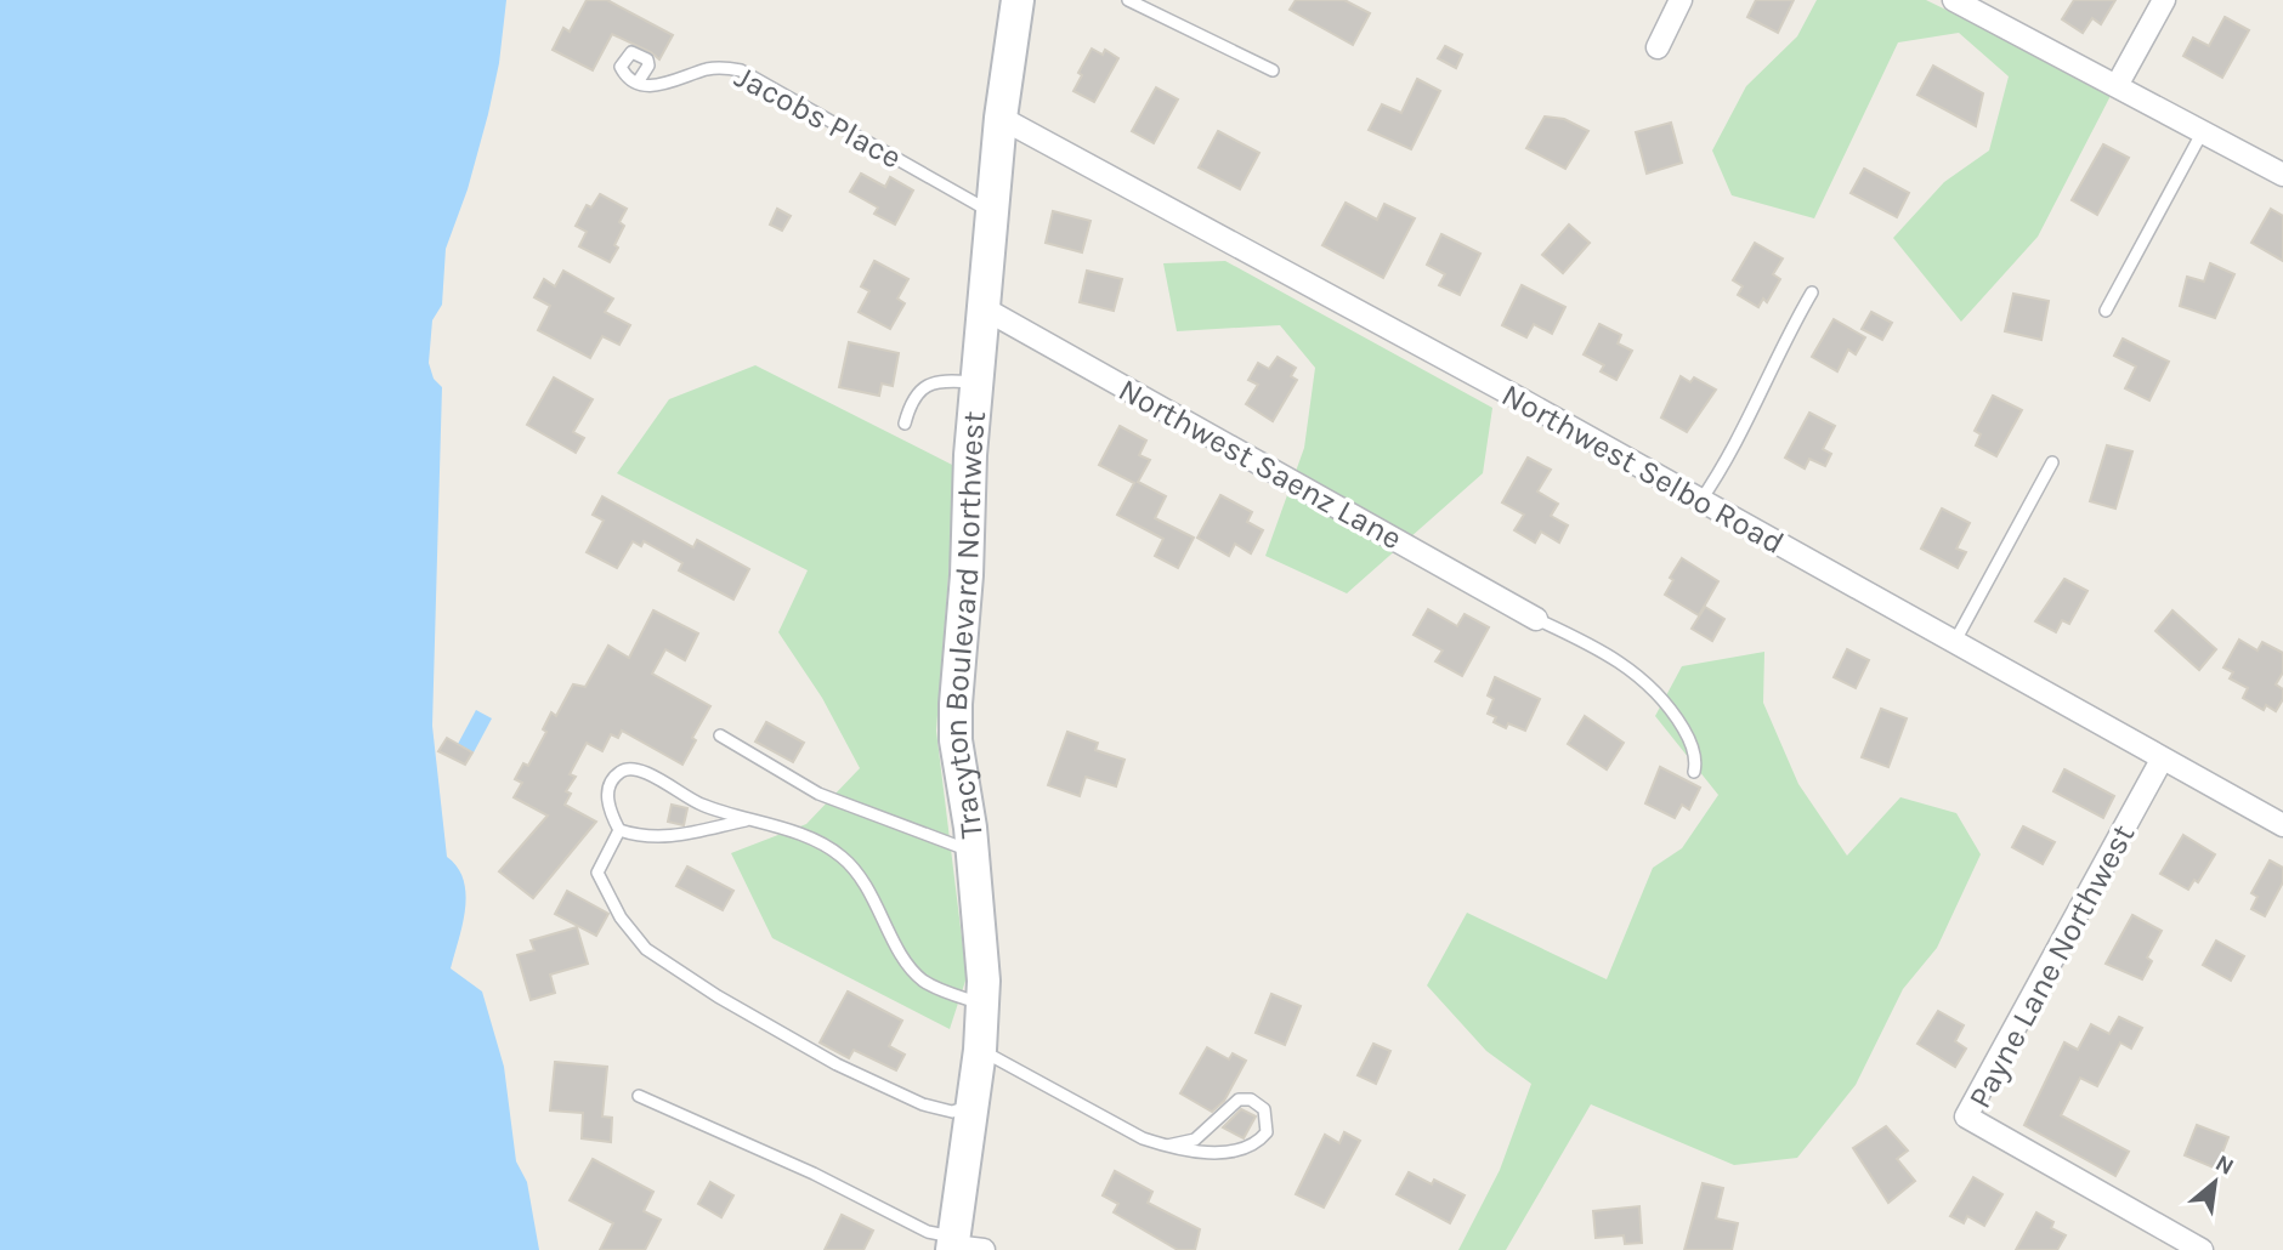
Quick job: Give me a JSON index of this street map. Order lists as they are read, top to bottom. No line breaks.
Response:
{"streets":{"main road":["Tracyton Boulevard Northwest"],"street":["Northwest Saenz Lane","Northwest Selbo Road","Payne Lane Northwest"],"lane":["Jacobs Place"]},"crossings":[["Jacobs Place","Tracyton Boulevard Northwest"],["Northwest Saenz Lane","Tracyton Boulevard Northwest"],["Northwest Selbo Road","Tracyton Boulevard Northwest"],["Northwest Selbo Road","Payne Lane Northwest"]],"north":"top right"}
